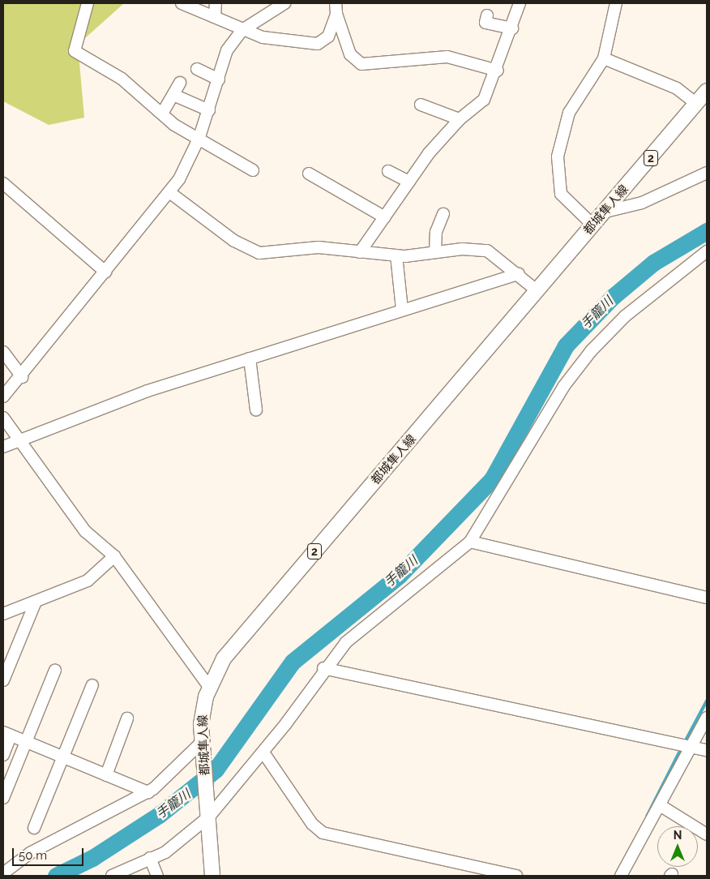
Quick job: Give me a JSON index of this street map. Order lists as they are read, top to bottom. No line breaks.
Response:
{"streets":{"main road":["2","都城隼人線"]},"water":["手籠川"],"scale_bar":"50 m","north":"top"}
